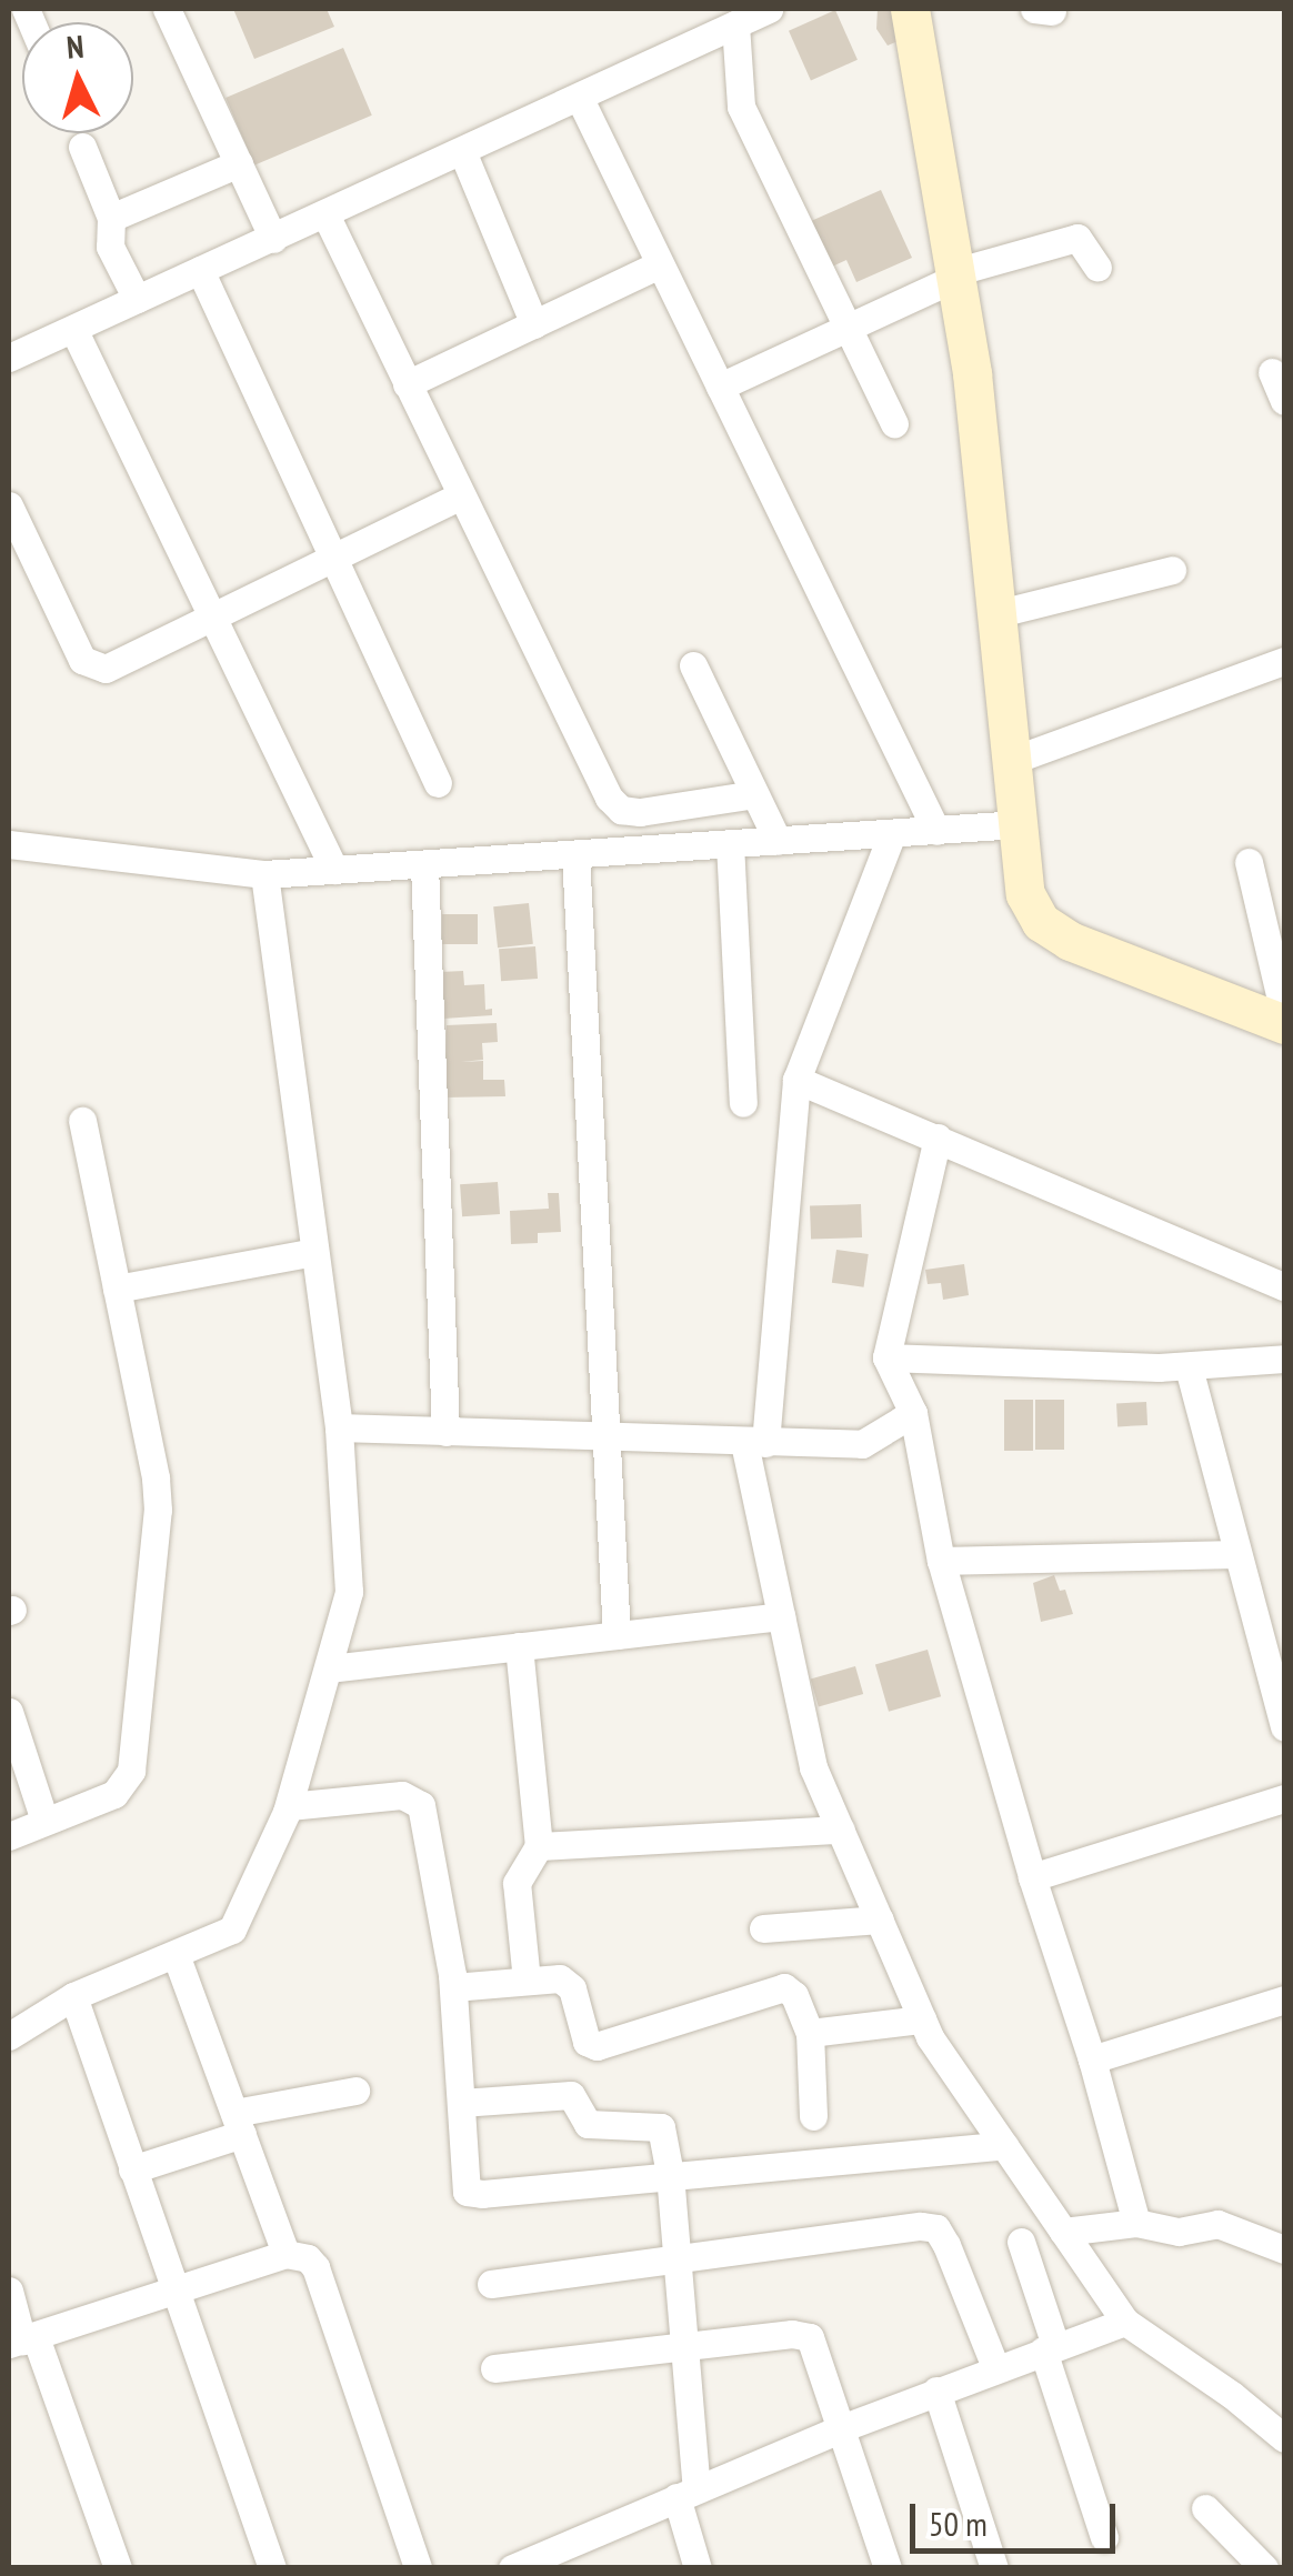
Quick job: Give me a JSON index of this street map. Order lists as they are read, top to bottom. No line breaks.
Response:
{"scale_bar":"50 m","north":"top"}
